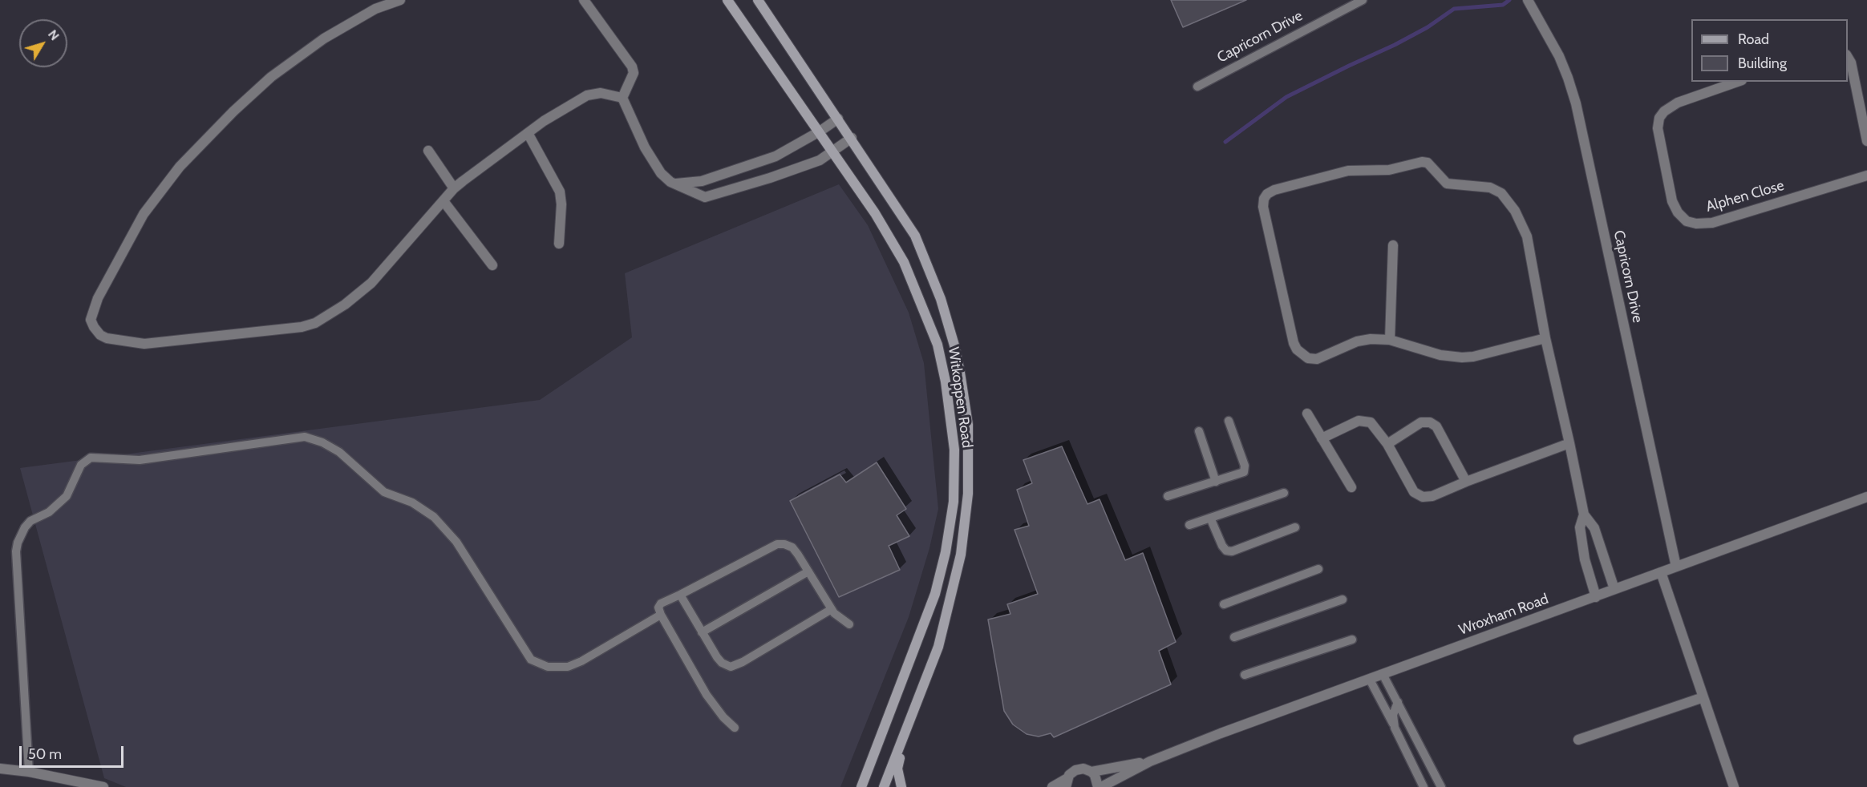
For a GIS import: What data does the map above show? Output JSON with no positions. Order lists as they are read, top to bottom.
{
  "streets": {
    "main road": ["Witkoppen Road"],
    "street": ["Capricorn Drive", "Alphen Close", "Wroxham Road"]
  },
  "crossings": [
    ["Capricorn Drive", "Wroxham Road"]
  ],
  "legend": ["Road", "Building"],
  "scale_bar": "50 m",
  "north": "top right"
}
